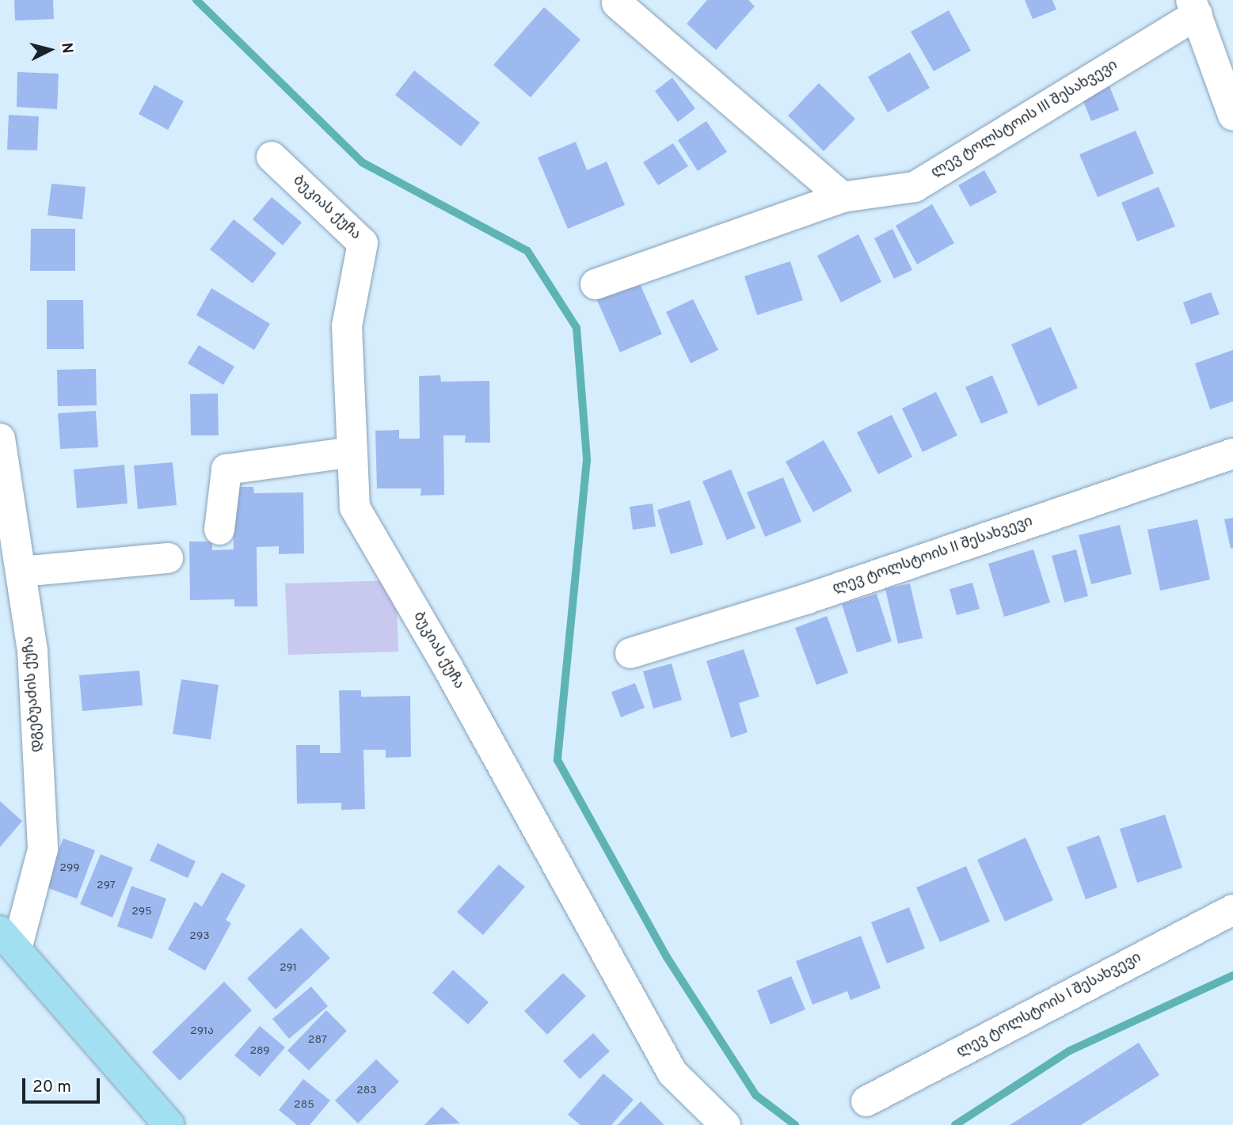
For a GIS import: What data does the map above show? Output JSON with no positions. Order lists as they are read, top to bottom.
{
  "streets": {
    "street": [
      "ლევ ტოლსტოის III შესახვევი",
      "ბუკიას ქუჩა",
      "ლევ ტოლსტოის II შესახვევი",
      "დგებუაძის ქუჩა",
      "ლევ ტოლსტოის I შესახვევი"
    ]
  },
  "house_numbers": [
    "299",
    "297",
    "295",
    "293",
    "291",
    "291ა",
    "287",
    "289",
    "283",
    "285"
  ],
  "scale_bar": "20 m",
  "north": "right"
}
